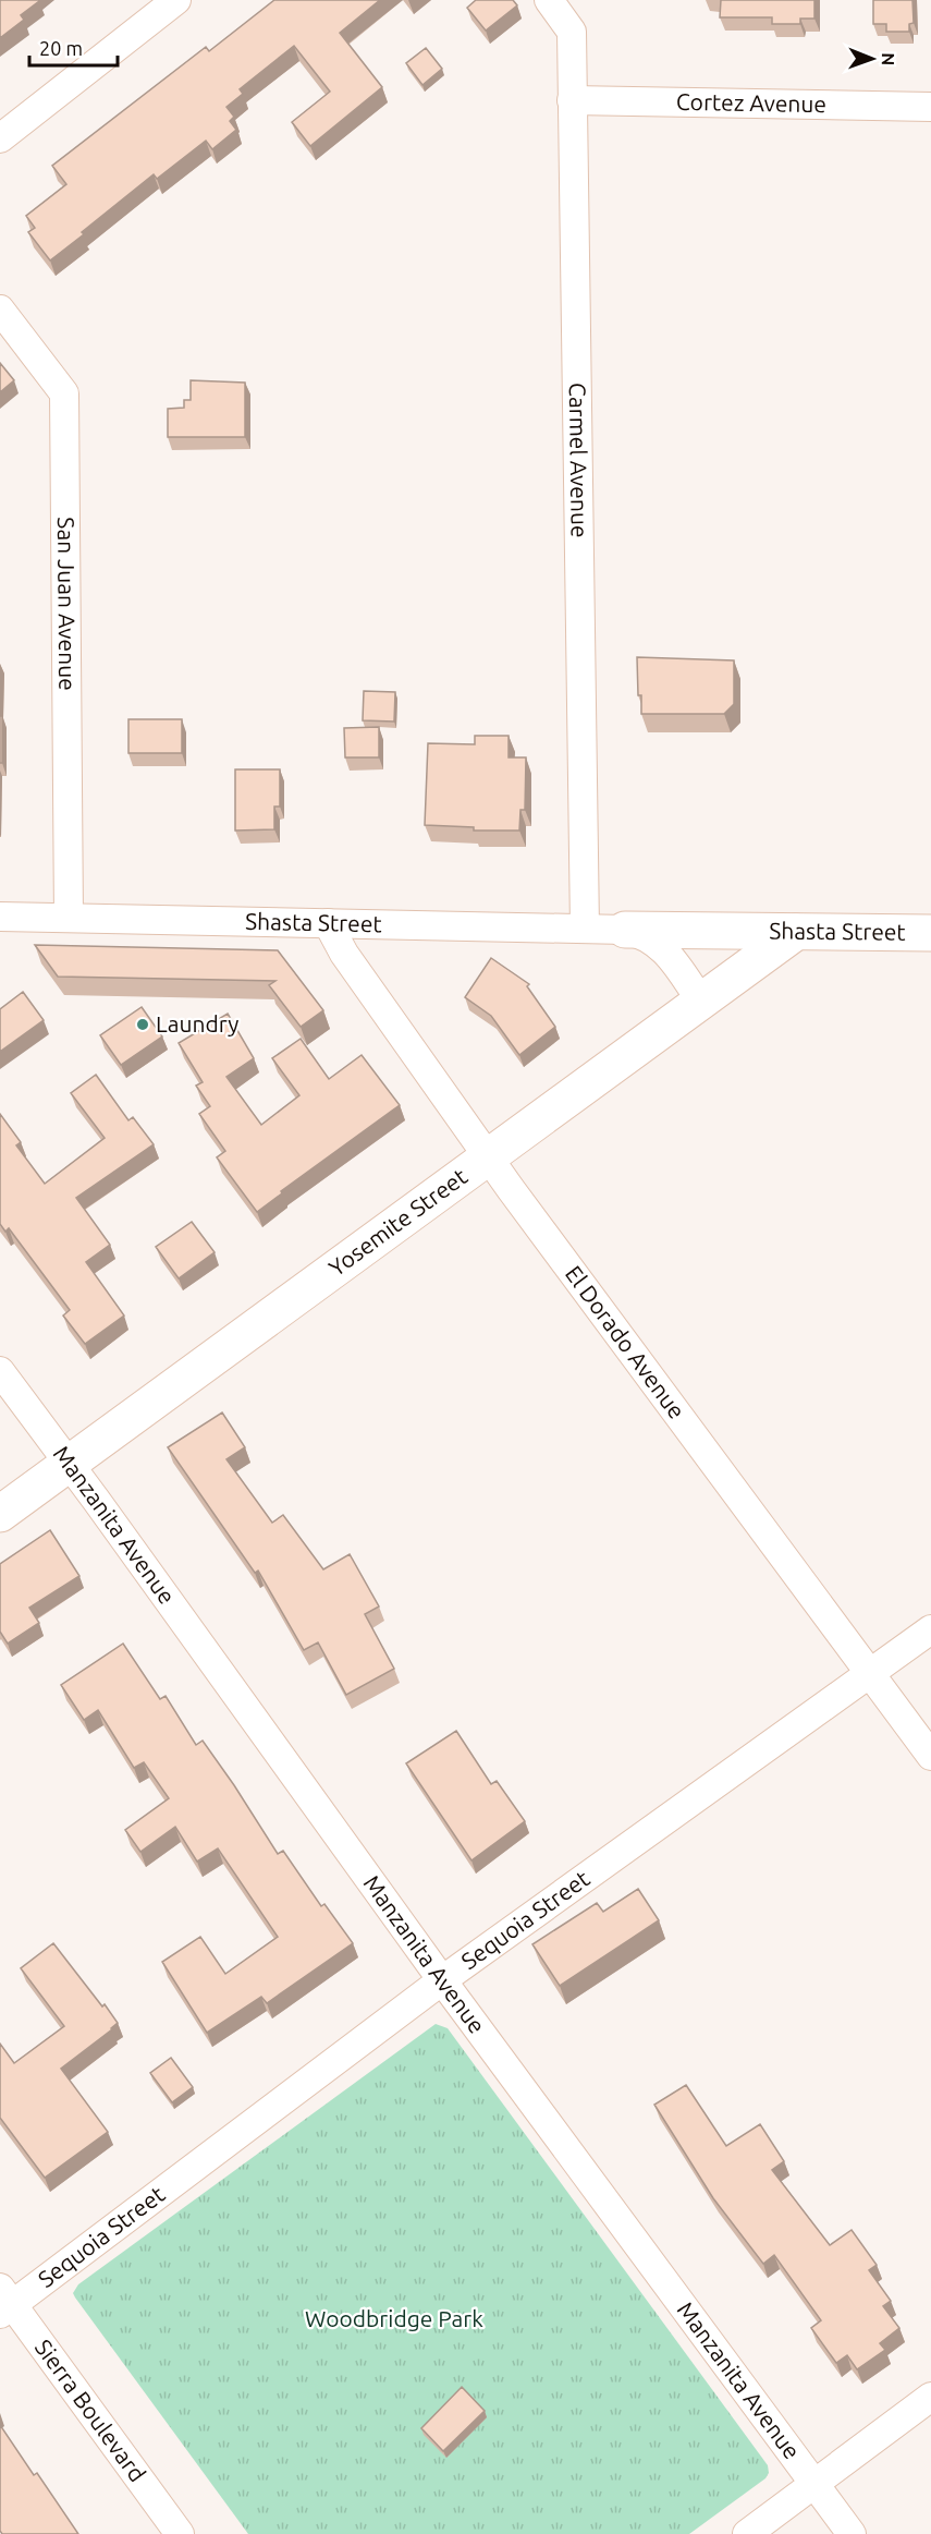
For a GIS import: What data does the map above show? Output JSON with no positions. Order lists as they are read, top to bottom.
{
  "streets": {
    "street": [
      "Cortez Avenue",
      "Carmel Avenue",
      "San Juan Avenue",
      "Shasta Street",
      "Yosemite Street",
      "El Dorado Avenue",
      "Manzanita Avenue",
      "Sequoia Street",
      "Sierra Boulevard"
    ]
  },
  "crossings": [
    ["Cortez Avenue", "Carmel Avenue"],
    ["Carmel Avenue", "Shasta Street"],
    ["San Juan Avenue", "Shasta Street"],
    ["Shasta Street", "Yosemite Street"],
    ["Shasta Street", "El Dorado Avenue"],
    ["Yosemite Street", "El Dorado Avenue"],
    ["Yosemite Street", "Manzanita Avenue"],
    ["El Dorado Avenue", "Sequoia Street"],
    ["Manzanita Avenue", "Sequoia Street"],
    ["Sequoia Street", "Sierra Boulevard"]
  ],
  "parks": ["Woodbridge Park"],
  "places": ["Laundry"],
  "scale_bar": "20 m",
  "north": "right"
}
